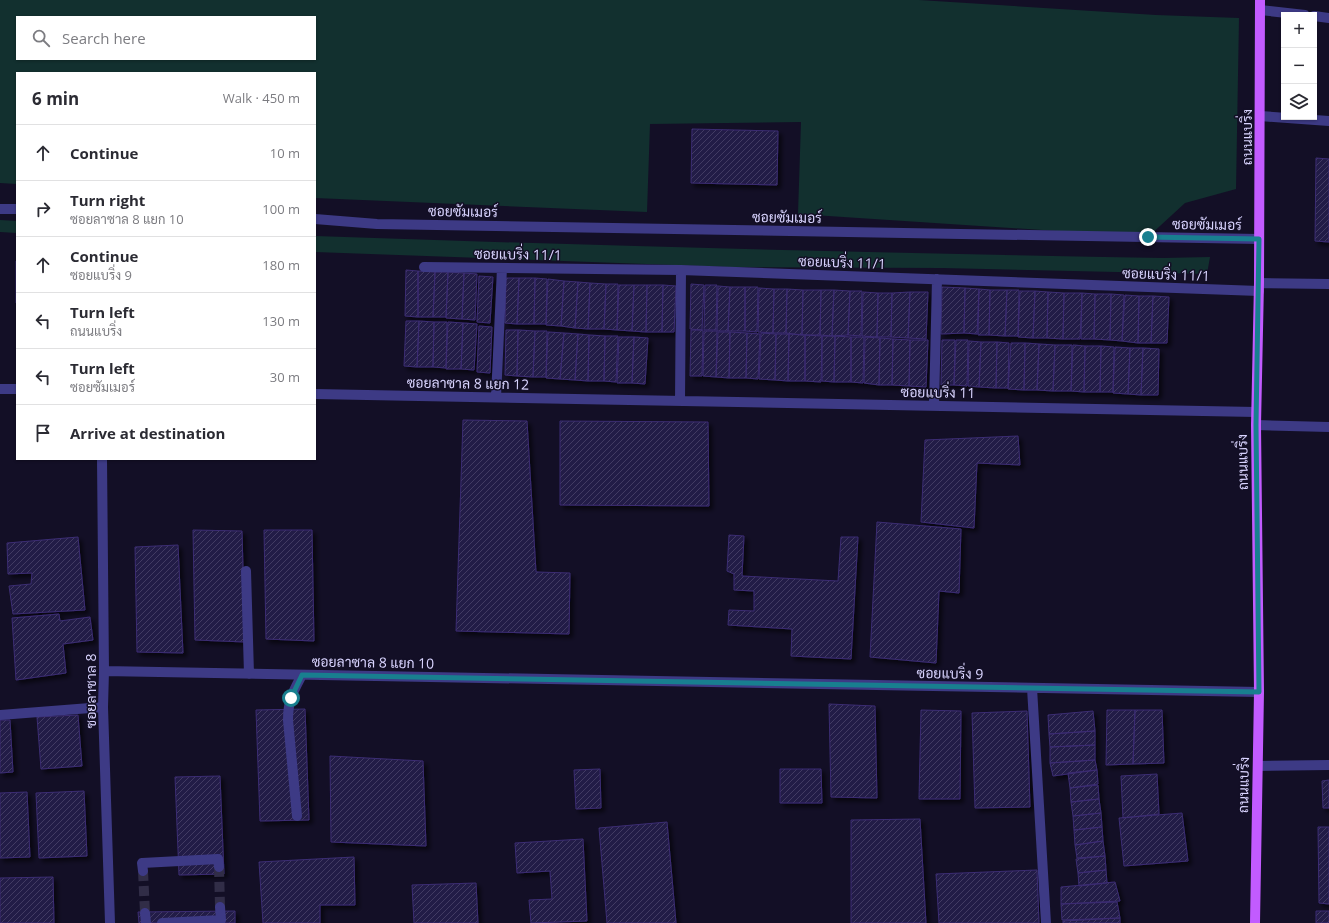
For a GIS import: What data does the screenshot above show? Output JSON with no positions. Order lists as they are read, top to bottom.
{
  "streets": {
    "main road": ["ถนนแบริ่ง"],
    "street": [
      "ซอยซัมเมอร์",
      "ซอยแบริ่ง 11/1",
      "ซอยลาซาล 8 แยก 12",
      "ซอยแบริ่ง 11",
      "ซอยลาซาล 8 แยก 10",
      "ซอยแบริ่ง 9",
      "ซอยลาซาล 8"
    ]
  },
  "crossings": [
    ["ถนนแบริ่ง", "ซอยซัมเมอร์"],
    ["ถนนแบริ่ง", "ซอยแบริ่ง 11/1"],
    ["ถนนแบริ่ง", "ซอยแบริ่ง 11"],
    ["ถนนแบริ่ง", "ซอยแบริ่ง 9"],
    ["ซอยลาซาล 8 แยก 12", "ซอยแบริ่ง 11"],
    ["ซอยลาซาล 8 แยก 10", "ซอยแบริ่ง 9"],
    ["ซอยลาซาล 8 แยก 10", "ซอยลาซาล 8"]
  ],
  "page": {
    "map_buttons": ["+", "−"],
    "search": "Search here",
    "heading": ["6 min", "Walk · 450 m"],
    "list": [
      ["Continue", "10 m"],
      ["Turn right", "ซอยลาซาล 8 แยก 10", "100 m"],
      ["Continue", "ซอยแบริ่ง 9", "180 m"],
      ["Turn left", "ถนนแบริ่ง", "130 m"],
      ["Turn left", "ซอยซัมเมอร์", "30 m"],
      "Arrive at destination"
    ]
  }
}
